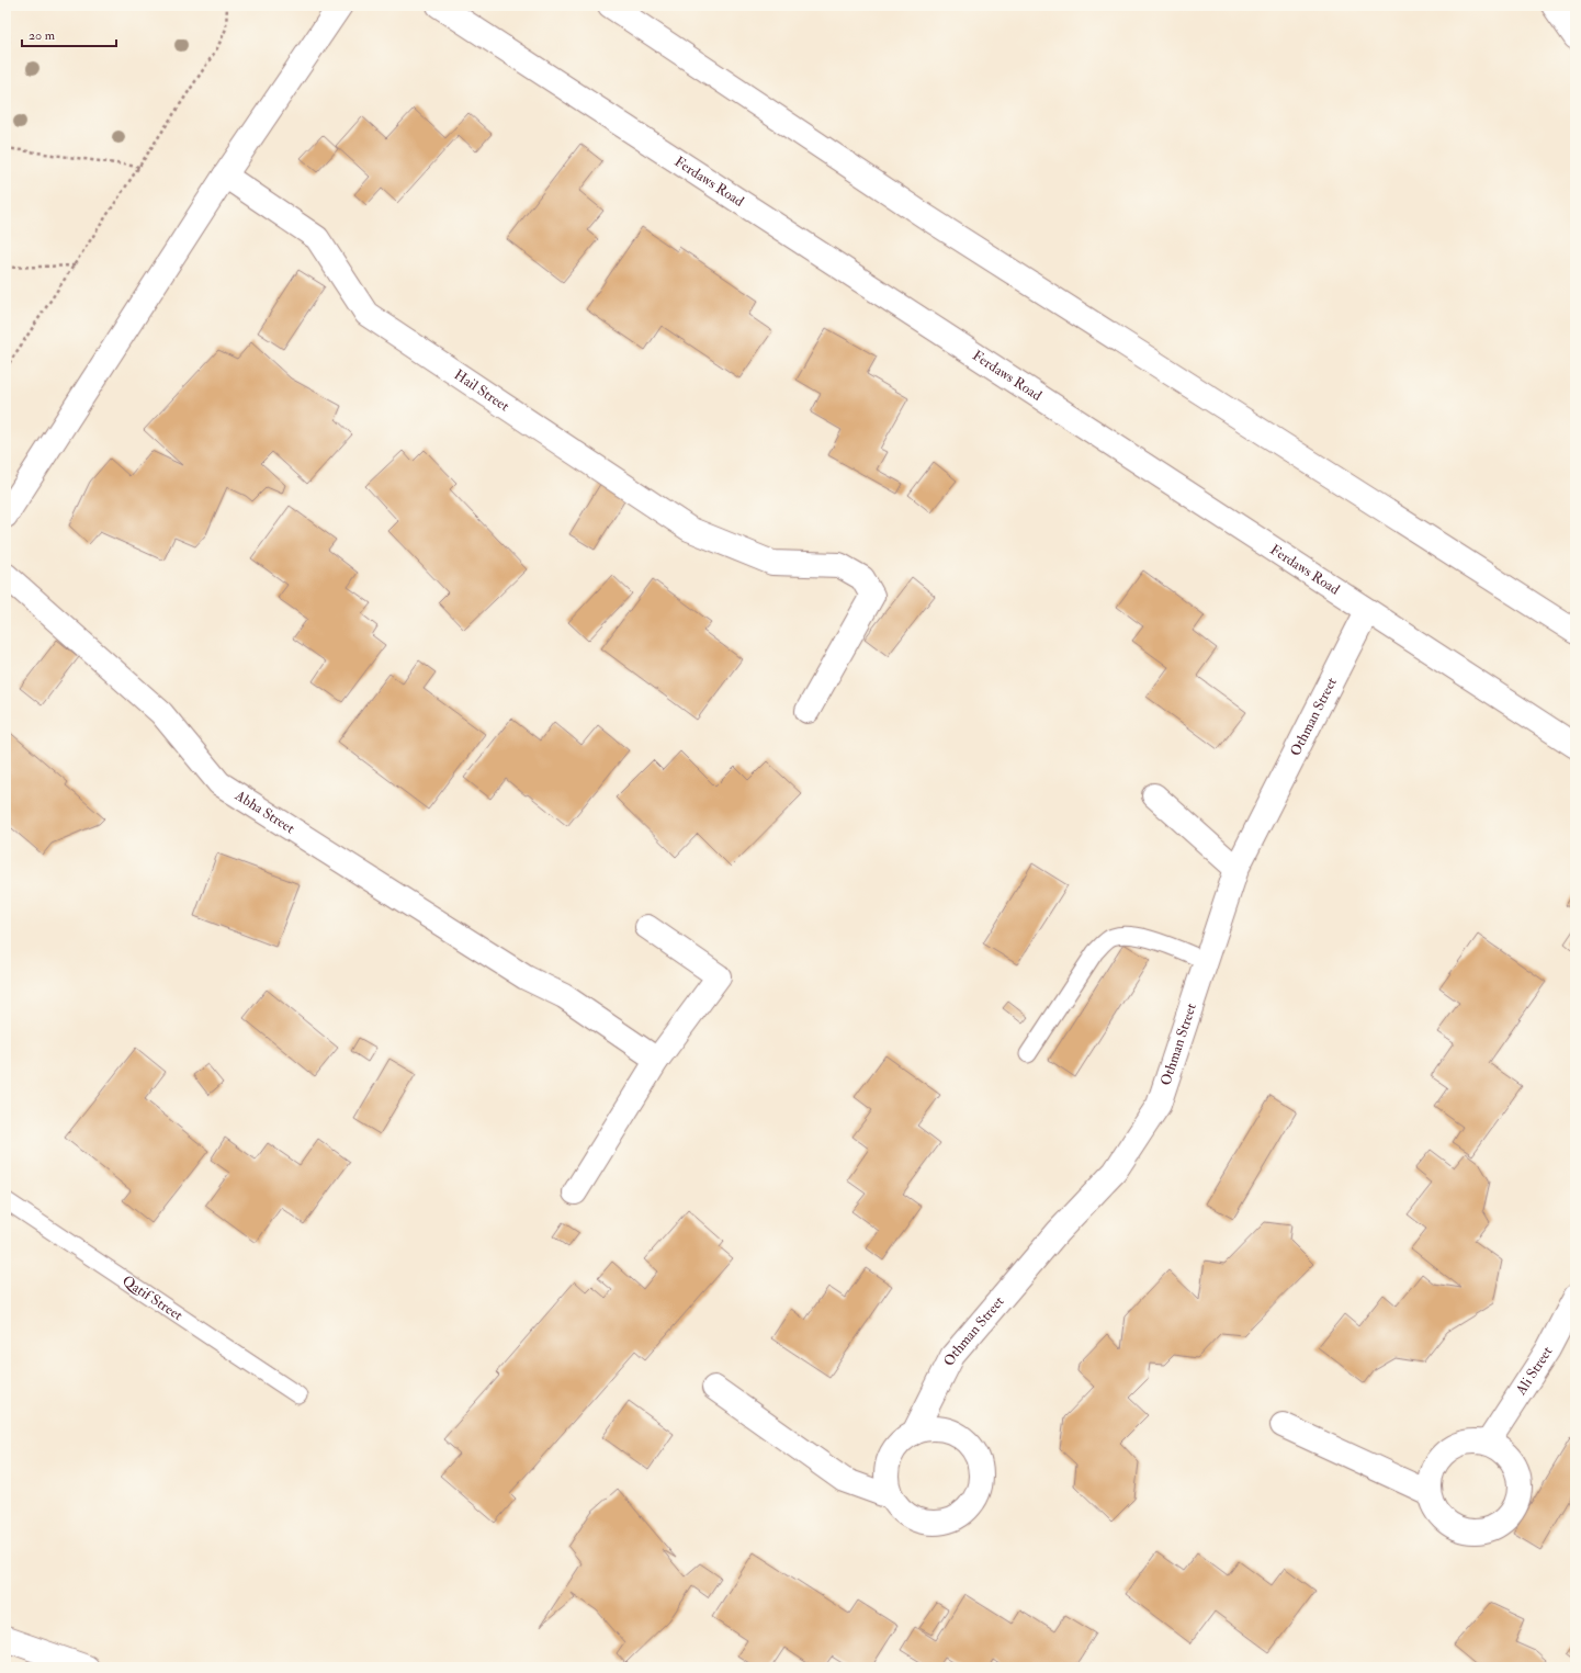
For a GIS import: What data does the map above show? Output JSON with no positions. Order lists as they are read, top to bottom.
{
  "streets": {
    "street": [
      "Ferdaws Road",
      "Hail Street",
      "Othman Street",
      "Abha Street",
      "Ali Street"
    ],
    "lane": ["Qatif Street"]
  },
  "crossings": [
    ["Ferdaws Road", "Othman Street"]
  ],
  "scale_bar": "20 m"
}
